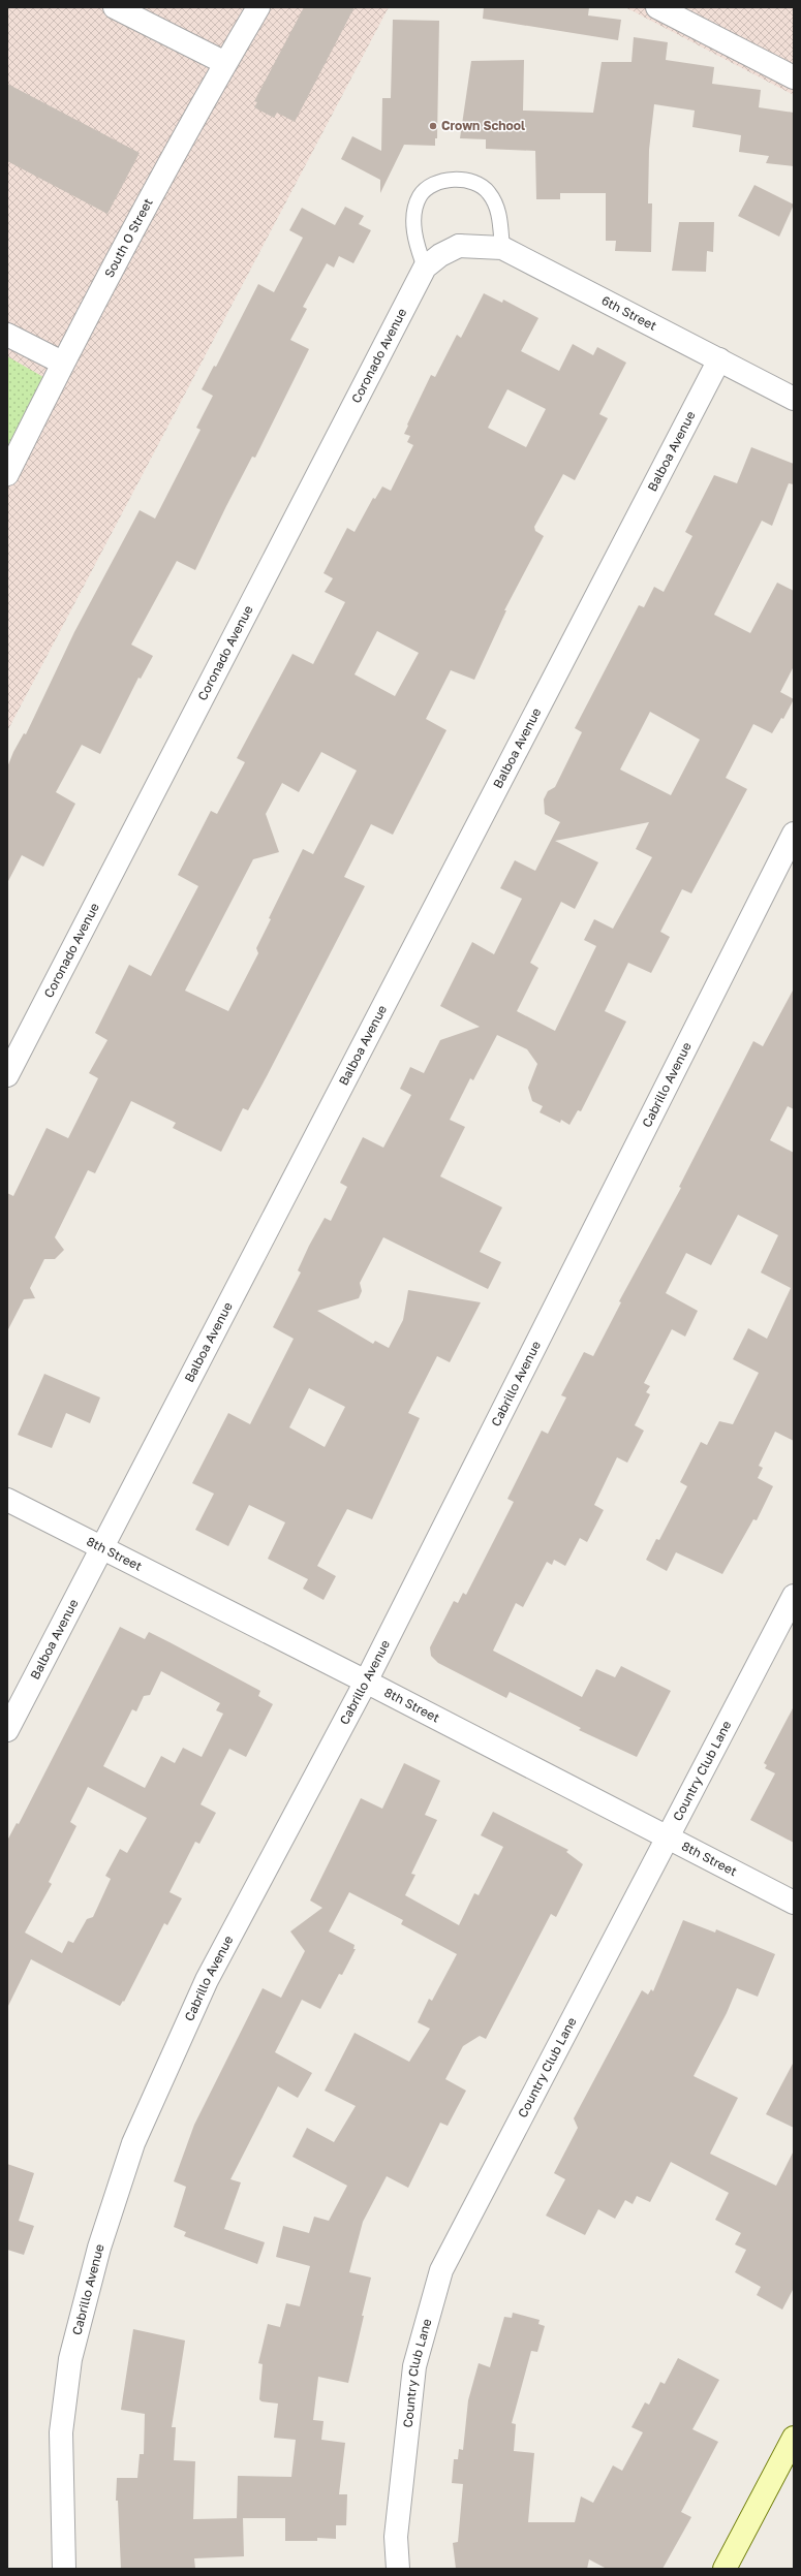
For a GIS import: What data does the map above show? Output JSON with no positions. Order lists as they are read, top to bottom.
{
  "streets": {
    "street": [
      "South O Street",
      "6th Street",
      "Coronado Avenue",
      "Balboa Avenue",
      "Cabrillo Avenue",
      "8th Street",
      "Country Club Lane"
    ]
  },
  "crossings": [
    ["6th Street", "Coronado Avenue"],
    ["6th Street", "Balboa Avenue"],
    ["Balboa Avenue", "8th Street"],
    ["Cabrillo Avenue", "8th Street"],
    ["8th Street", "Country Club Lane"]
  ],
  "places": ["Crown School"]
}
